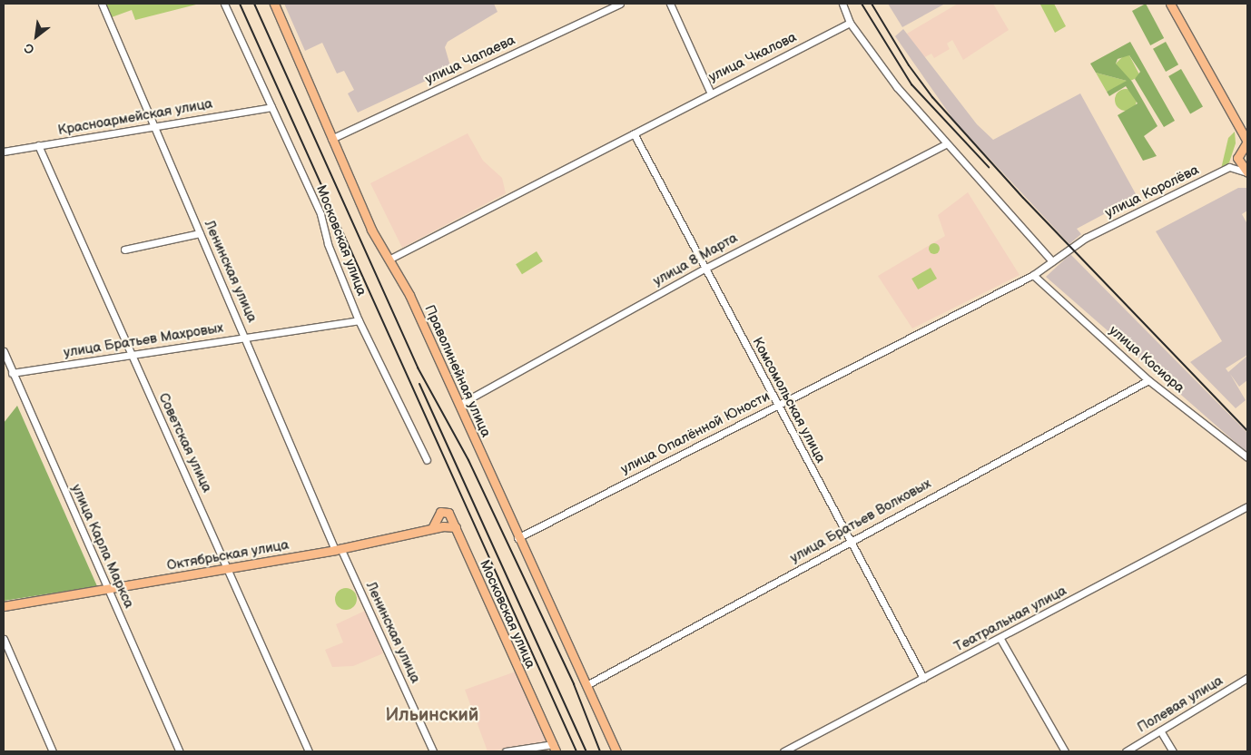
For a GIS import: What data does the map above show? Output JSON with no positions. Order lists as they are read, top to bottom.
{
  "streets": {
    "main road": ["Московская улица", "Праволинейная улица", "Октябрьская улица"],
    "street": [
      "улица Чкалова",
      "улица Чапаева",
      "Красноармейская улица",
      "улица Королёва",
      "улица 8 Марта",
      "Ленинская улица",
      "улица Братьев Махровых",
      "улица Косиора",
      "Комсомольская улица",
      "улица Опалённой Юности",
      "Советская улица",
      "улица Братьев Волковых",
      "улица Карла Маркса",
      "Театральная улица",
      "Полевая улица"
    ]
  },
  "crossings": [
    ["улица Чкалова", "Праволинейная улица"],
    ["улица Чкалова", "Комсомольская улица"],
    ["улица Чапаева", "Праволинейная улица"],
    ["Красноармейская улица", "Московская улица"],
    ["Красноармейская улица", "Ленинская улица"],
    ["Красноармейская улица", "Советская улица"],
    ["улица Королёва", "улица Опалённой Юности"],
    ["Московская улица", "улица Братьев Махровых"],
    ["Московская улица", "Октябрьская улица"],
    ["улица 8 Марта", "Праволинейная улица"],
    ["улица 8 Марта", "Комсомольская улица"],
    ["Ленинская улица", "улица Братьев Махровых"],
    ["Ленинская улица", "Октябрьская улица"],
    ["улица Братьев Махровых", "Советская улица"],
    ["улица Братьев Махровых", "улица Карла Маркса"],
    ["улица Косиора", "улица Опалённой Юности"],
    ["улица Косиора", "улица Братьев Волковых"],
    ["Праволинейная улица", "улица Опалённой Юности"],
    ["Праволинейная улица", "улица Братьев Волковых"],
    ["Комсомольская улица", "улица Опалённой Юности"],
    ["Комсомольская улица", "улица Братьев Волковых"],
    ["Комсомольская улица", "Театральная улица"],
    ["Советская улица", "Октябрьская улица"],
    ["улица Карла Маркса", "Октябрьская улица"]
  ],
  "districts": ["Ильинский"],
  "north": "bottom left"
}
